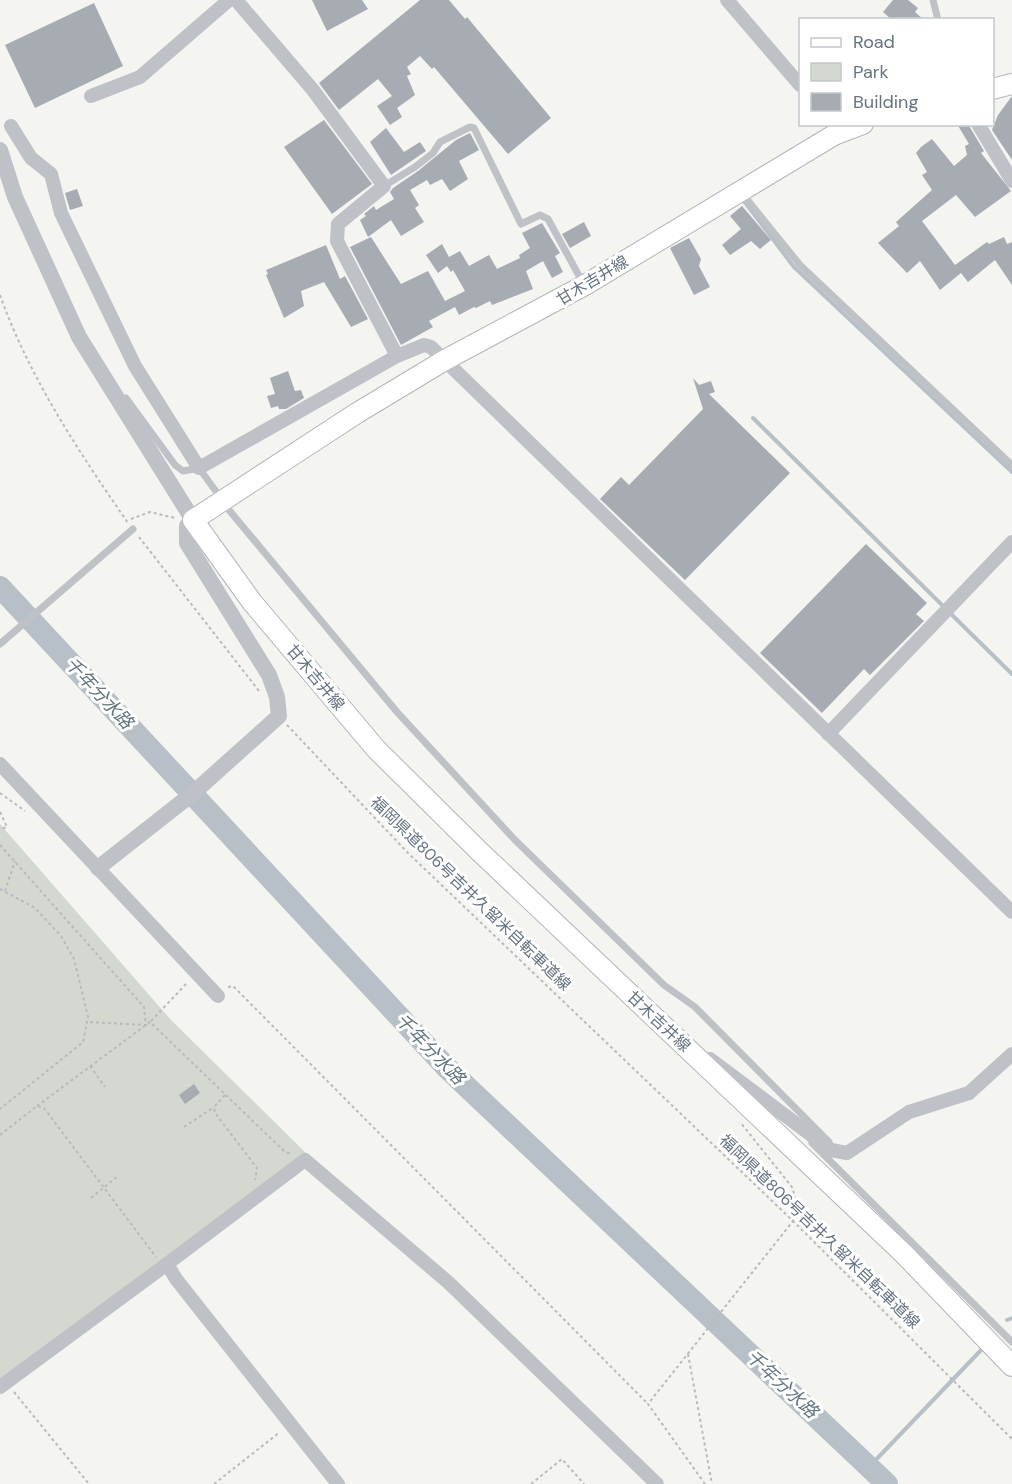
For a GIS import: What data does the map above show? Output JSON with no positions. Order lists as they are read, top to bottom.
{
  "streets": {
    "main road": ["甘木吉井線"],
    "path": ["福岡県道806号吉井久留米自転車道線"]
  },
  "water": ["千年分水路"],
  "legend": ["Road", "Park", "Building"]
}
